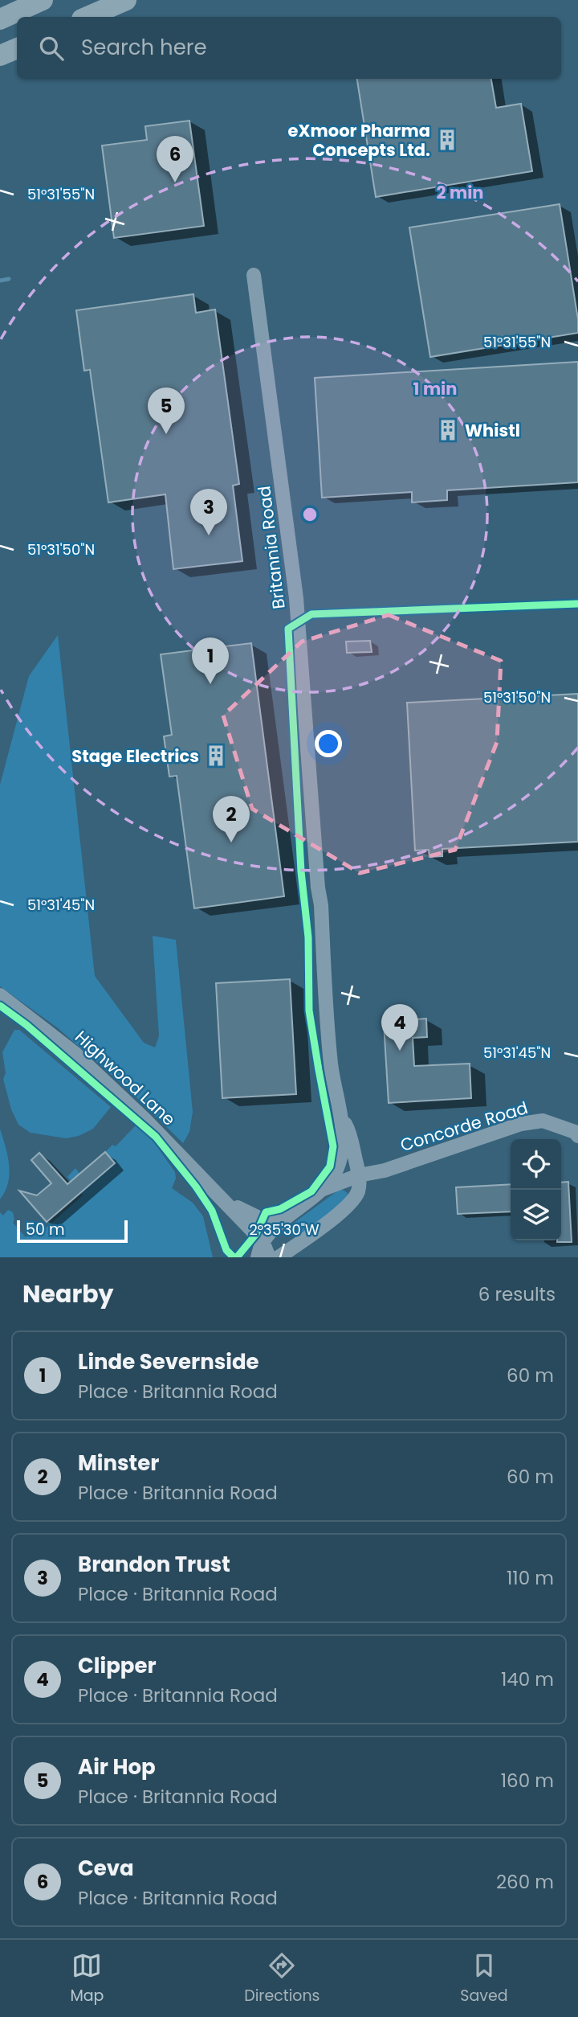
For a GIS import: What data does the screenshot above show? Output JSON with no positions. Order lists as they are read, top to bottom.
{
  "streets": {
    "street": ["Britannia Road", "Highwood Lane", "Concorde Road"]
  },
  "crossings": [
    ["Britannia Road", "Highwood Lane"],
    ["Britannia Road", "Concorde Road"]
  ],
  "places": {
    "building": ["eXmoor Pharma Concepts Ltd.", "Whistl", "Stage Electrics"]
  },
  "scale_bar": "50 m",
  "page": {
    "search": "Search here",
    "pins": [
      "6",
      "5",
      "3",
      "1",
      "2",
      "4"
    ],
    "scale": "50 m",
    "heading": ["Nearby", "6 results"],
    "list": [
      {
        "mark": "1",
        "name": "Linde Severnside",
        "note": "Place · Britannia Road",
        "value": "60 m"
      },
      {
        "mark": "2",
        "name": "Minster",
        "note": "Place · Britannia Road",
        "value": "60 m"
      },
      {
        "mark": "3",
        "name": "Brandon Trust",
        "note": "Place · Britannia Road",
        "value": "110 m"
      },
      {
        "mark": "4",
        "name": "Clipper",
        "note": "Place · Britannia Road",
        "value": "140 m"
      },
      {
        "mark": "5",
        "name": "Air Hop",
        "note": "Place · Britannia Road",
        "value": "160 m"
      },
      {
        "mark": "6",
        "name": "Ceva",
        "note": "Place · Britannia Road",
        "value": "260 m"
      }
    ],
    "nav": ["Map", "Directions", "Saved"]
  },
  "coordinates": [
    "51°31'55\"N",
    "51°31'50\"N",
    "51°31'45\"N",
    "2°35'30\"W"
  ],
  "rings": ["2 min", "1 min"]
}
